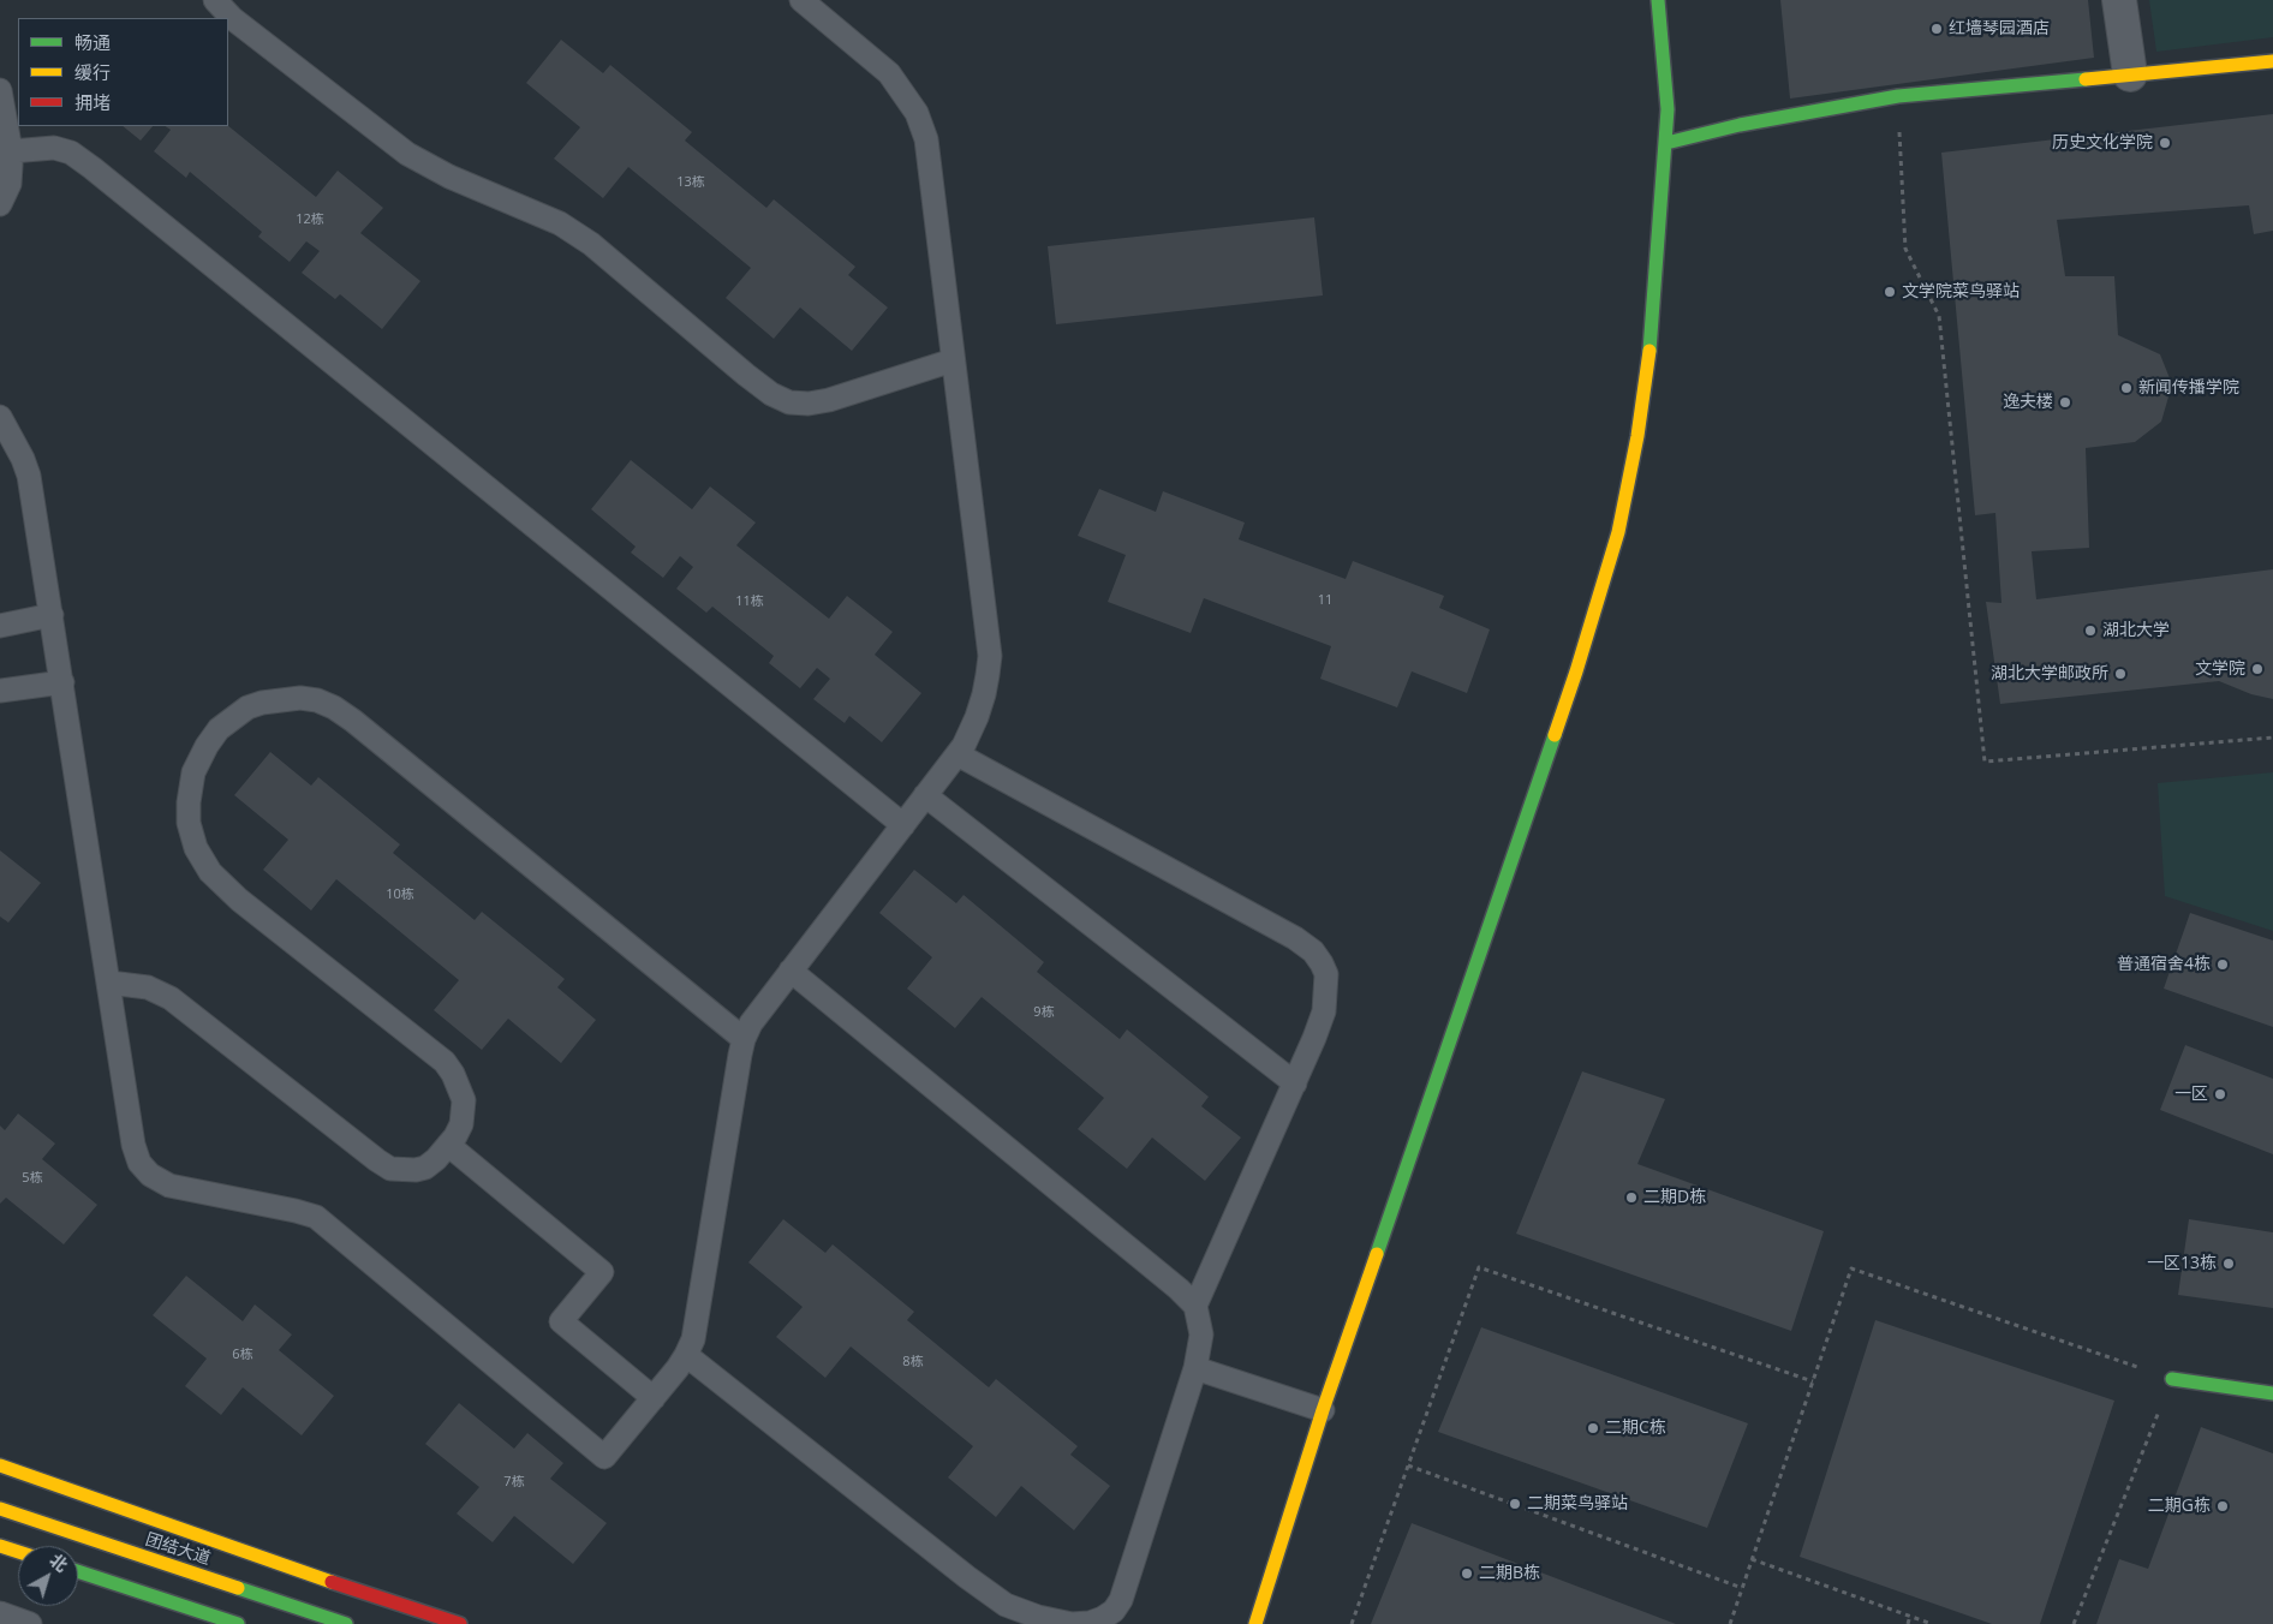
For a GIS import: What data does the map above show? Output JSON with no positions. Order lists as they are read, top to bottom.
{
  "streets": {
    "street": ["团结大道"]
  },
  "places": [
    "红墙琴园酒店",
    "历史文化学院",
    "文学院菜鸟驿站",
    "新闻传播学院",
    "逸夫楼",
    "湖北大学",
    "文学院",
    "湖北大学邮政所",
    "普通宿舍4栋",
    "一区",
    "二期D栋",
    "一区13栋",
    "二期C栋",
    "二期菜鸟驿站",
    "二期G栋",
    "二期B栋"
  ],
  "house_numbers": [
    "13栋",
    "12栋",
    "11",
    "11栋",
    "10栋",
    "9栋",
    "5栋",
    "6栋",
    "8栋",
    "7栋"
  ],
  "legend": ["畅通", "缓行", "拥堵"],
  "north": "top right"
}
